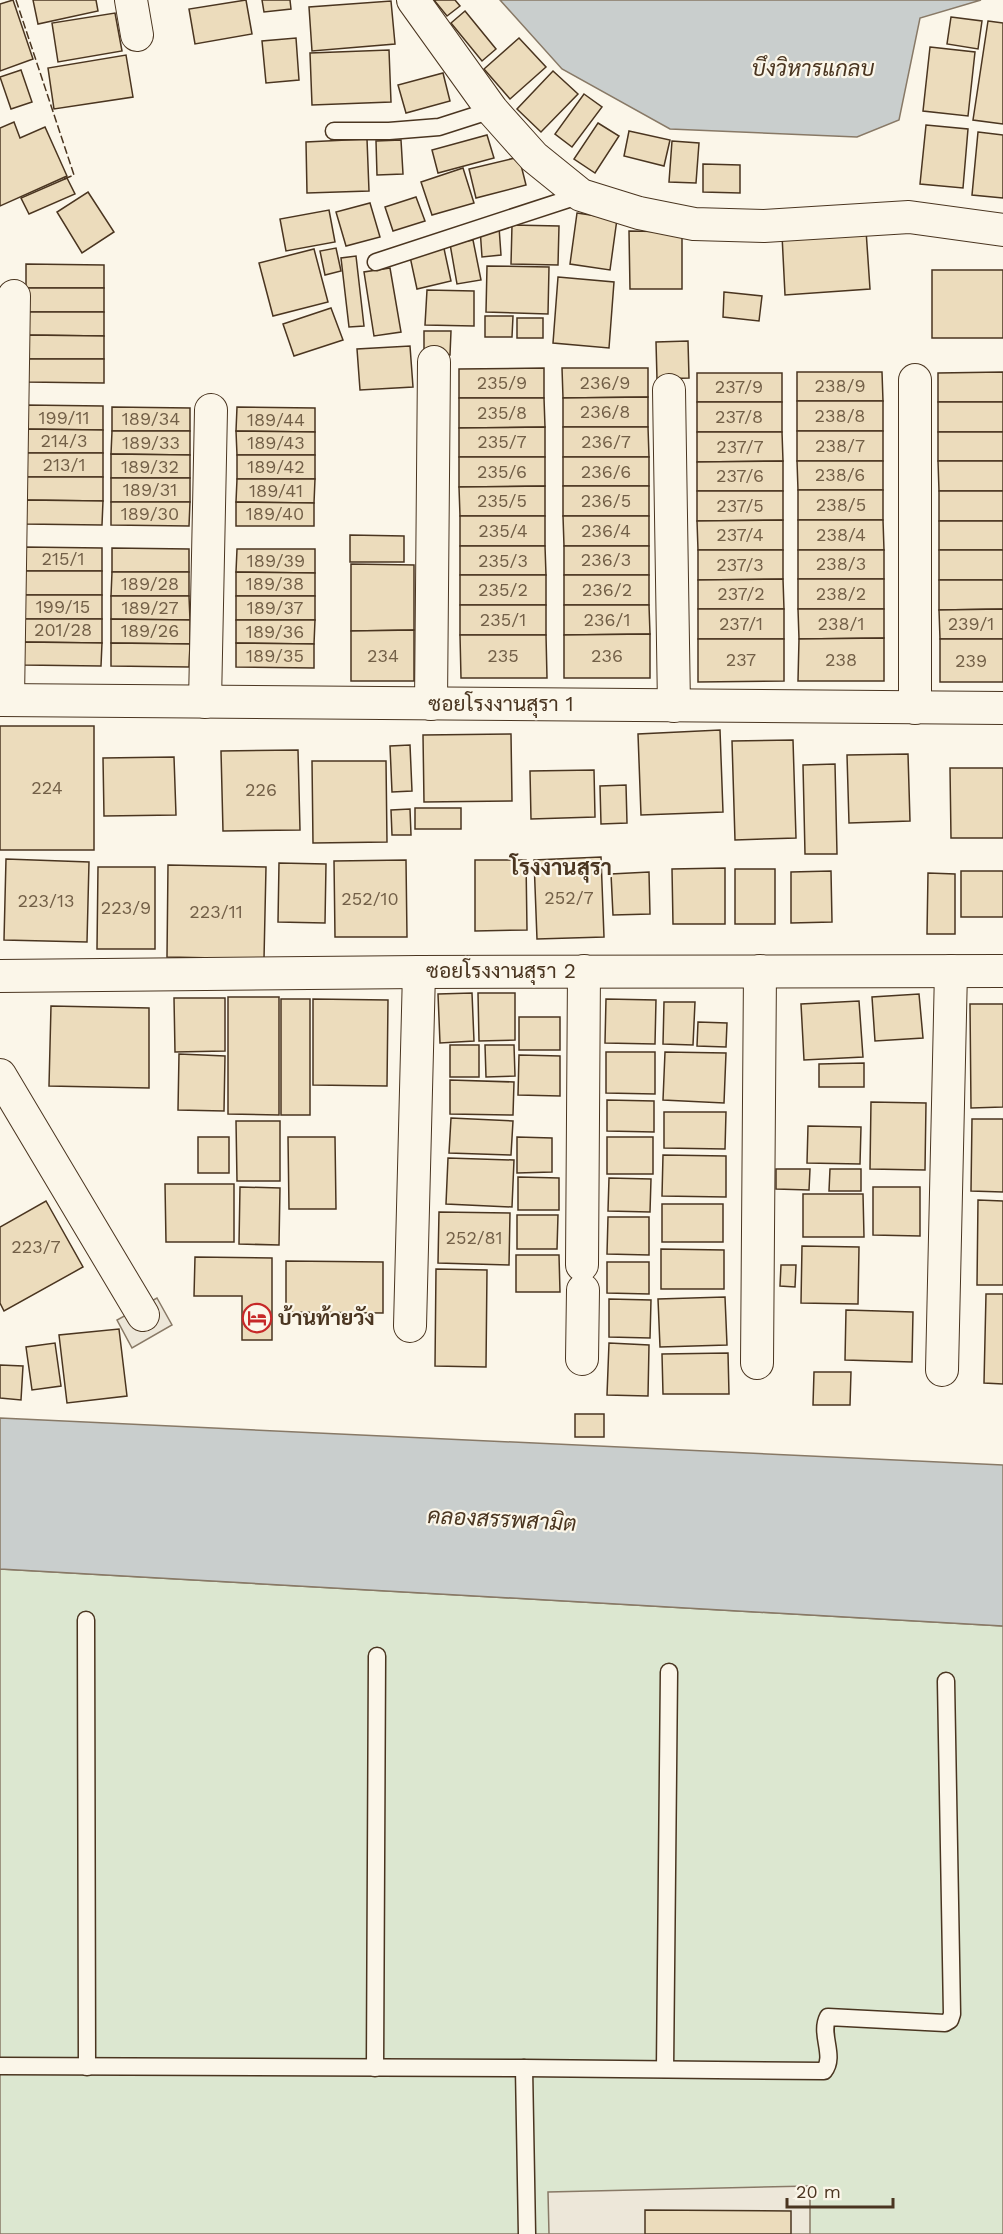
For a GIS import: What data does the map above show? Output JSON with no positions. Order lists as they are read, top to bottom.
{
  "streets": {
    "street": ["ซอยโรงงานสุรา 1", "ซอยโรงงานสุรา 2"]
  },
  "districts": ["โรงงานสุรา"],
  "water": ["บึงวิหารแกลบ", "คลองสรรพสามิต"],
  "places": {
    "hotel": ["บ้านท้ายวัง"]
  },
  "house_numbers": [
    "235/9",
    "236/9",
    "238/9",
    "237/9",
    "236/8",
    "235/8",
    "238/8",
    "237/8",
    "199/11",
    "189/34",
    "189/44",
    "214/3",
    "235/7",
    "236/7",
    "189/33",
    "189/43",
    "238/7",
    "237/7",
    "213/1",
    "189/32",
    "189/42",
    "235/6",
    "236/6",
    "238/6",
    "237/6",
    "189/31",
    "189/41",
    "235/5",
    "236/5",
    "238/5",
    "237/5",
    "189/30",
    "189/40",
    "235/4",
    "236/4",
    "237/4",
    "238/4",
    "215/1",
    "236/3",
    "189/39",
    "235/3",
    "238/3",
    "237/3",
    "189/28",
    "189/38",
    "235/2",
    "236/2",
    "237/2",
    "238/2",
    "199/15",
    "189/27",
    "189/37",
    "235/1",
    "236/1",
    "237/1",
    "238/1",
    "239/1",
    "201/28",
    "189/26",
    "189/36",
    "189/35",
    "234",
    "235",
    "236",
    "237",
    "238",
    "239",
    "224",
    "226",
    "252/7",
    "252/10",
    "223/13",
    "223/9",
    "223/11",
    "252/81",
    "223/7"
  ],
  "scale_bar": "20 m"
}
